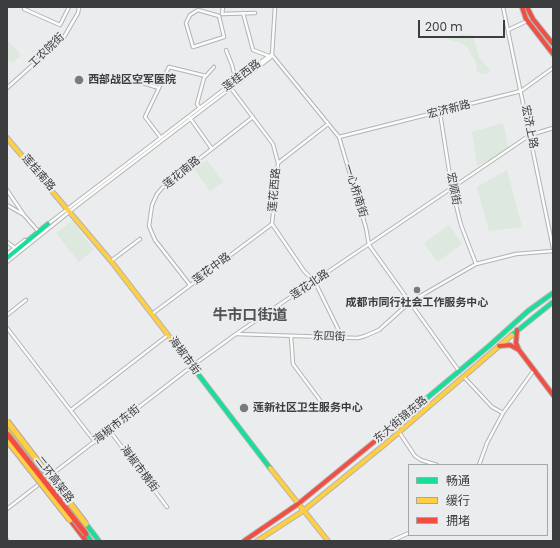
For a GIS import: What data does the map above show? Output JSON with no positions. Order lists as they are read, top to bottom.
{
  "streets": {
    "main road": [
      "莲桂南路",
      "海椒市街",
      "东大街锦东路",
      "二环高架路"
    ],
    "street": [
      "工农院街",
      "莲桂西路",
      "宏济新路",
      "宏济上路",
      "莲花南路",
      "宏顺街",
      "莲花西路",
      "一心桥南街",
      "莲花中路",
      "莲花北路",
      "东四街",
      "海椒市东街",
      "海椒市横街"
    ]
  },
  "crossings": [
    ["莲桂西路", "莲桂南路"],
    ["莲桂西路", "莲花西路"],
    ["莲桂西路", "一心桥南街"],
    ["莲桂西路", "海椒市街"],
    ["宏济新路", "宏济上路"],
    ["宏济新路", "宏顺街"],
    ["宏济新路", "一心桥南街"],
    ["莲桂南路", "海椒市街"],
    ["莲花南路", "莲花西路"],
    ["莲花南路", "莲花中路"],
    ["宏顺街", "东四街"],
    ["莲花西路", "莲花中路"],
    ["莲花西路", "莲花北路"],
    ["莲花西路", "东四街"],
    ["一心桥南街", "莲花北路"],
    ["一心桥南街", "东四街"],
    ["一心桥南街", "东大街锦东路"],
    ["莲花中路", "海椒市街"],
    ["莲花北路", "东四街"],
    ["莲花北路", "海椒市街"],
    ["莲花北路", "海椒市东街"],
    ["海椒市街", "东大街锦东路"],
    ["海椒市街", "海椒市东街"],
    ["海椒市东街", "海椒市横街"]
  ],
  "districts": ["牛市口街道"],
  "places": ["西部战区空军医院", "成都市同行社会工作服务中心", "莲新社区卫生服务中心"],
  "legend": ["畅通", "缓行", "拥堵"],
  "scale_bar": "200 m"
}
